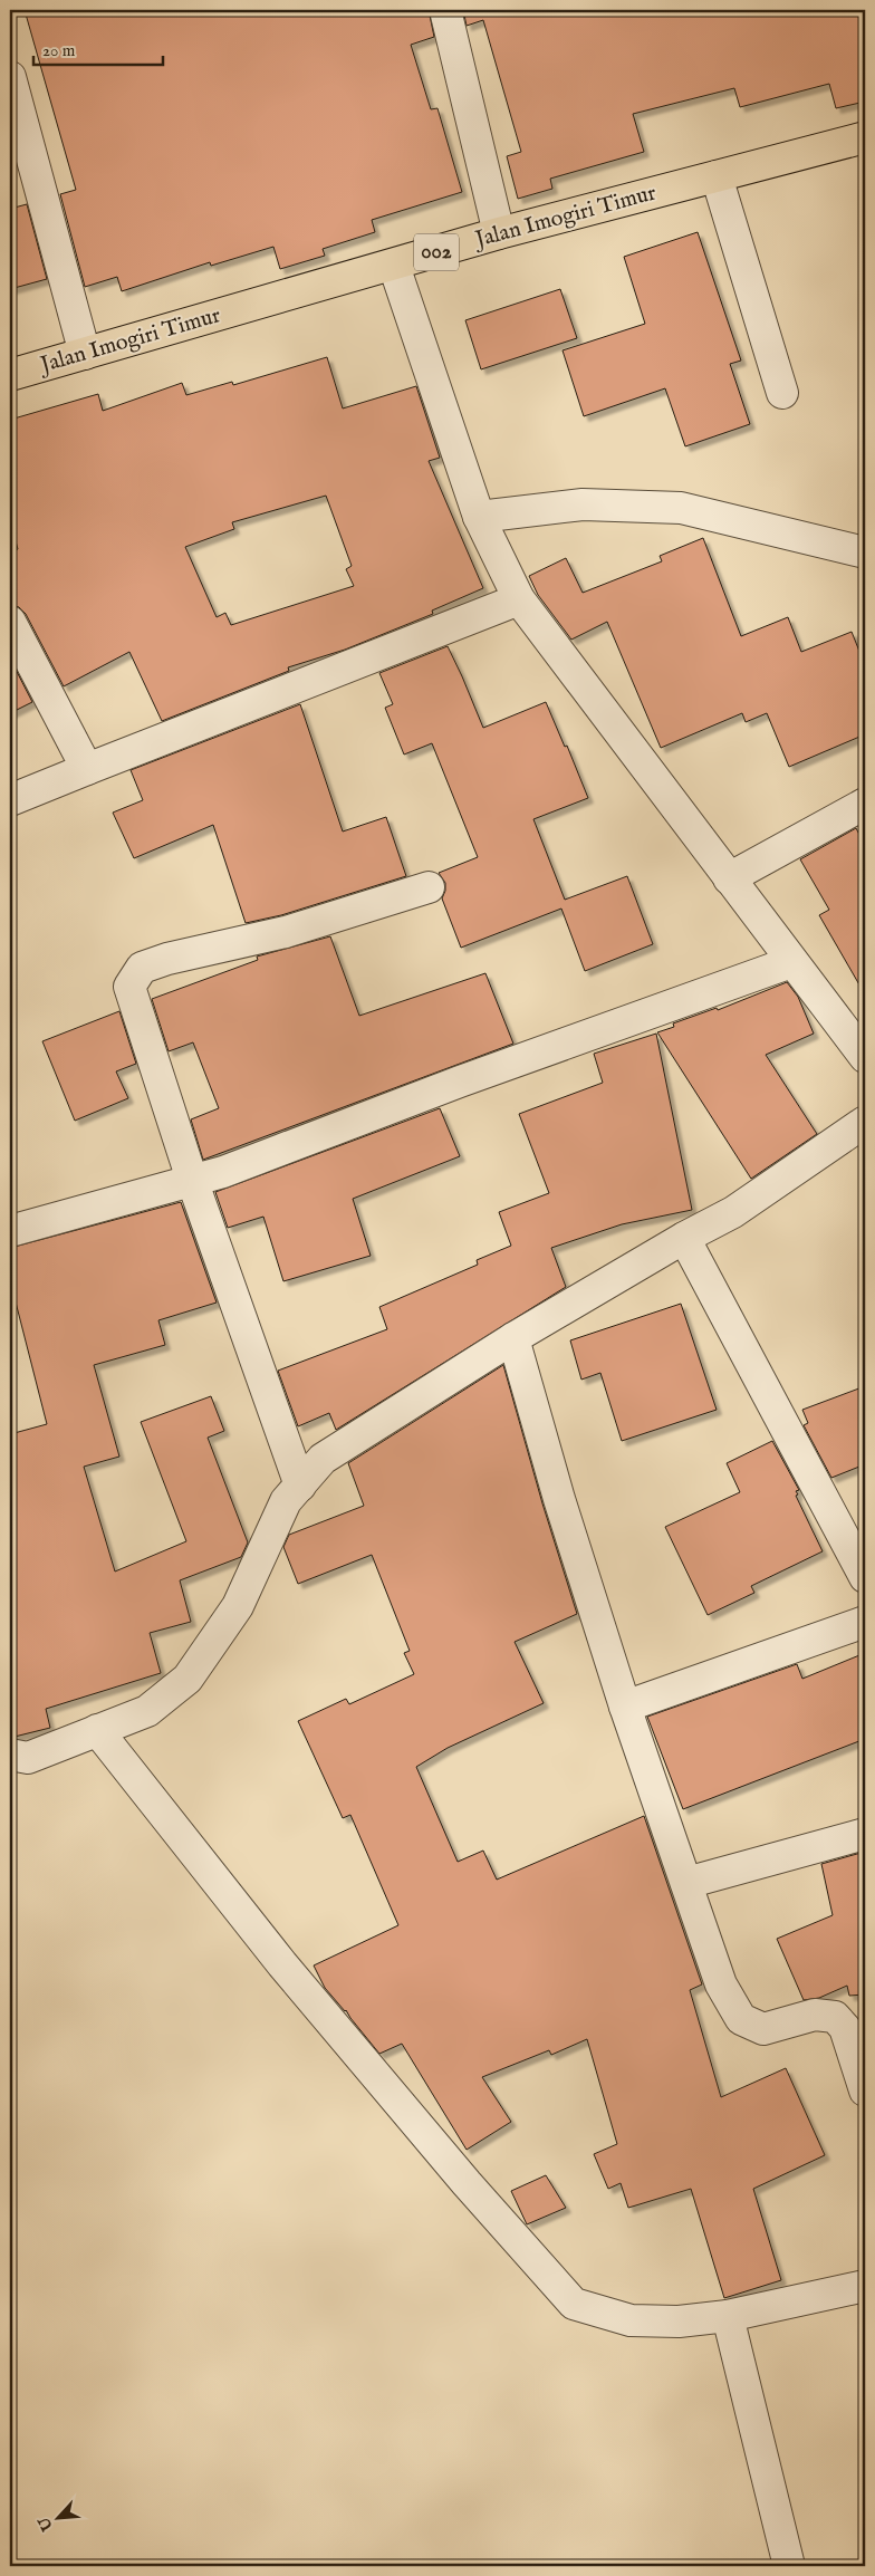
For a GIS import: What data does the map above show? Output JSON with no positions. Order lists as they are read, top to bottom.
{
  "streets": {
    "main road": ["Jalan Imogiri Timur", "002"]
  },
  "scale_bar": "20 m",
  "north": "bottom left"
}
